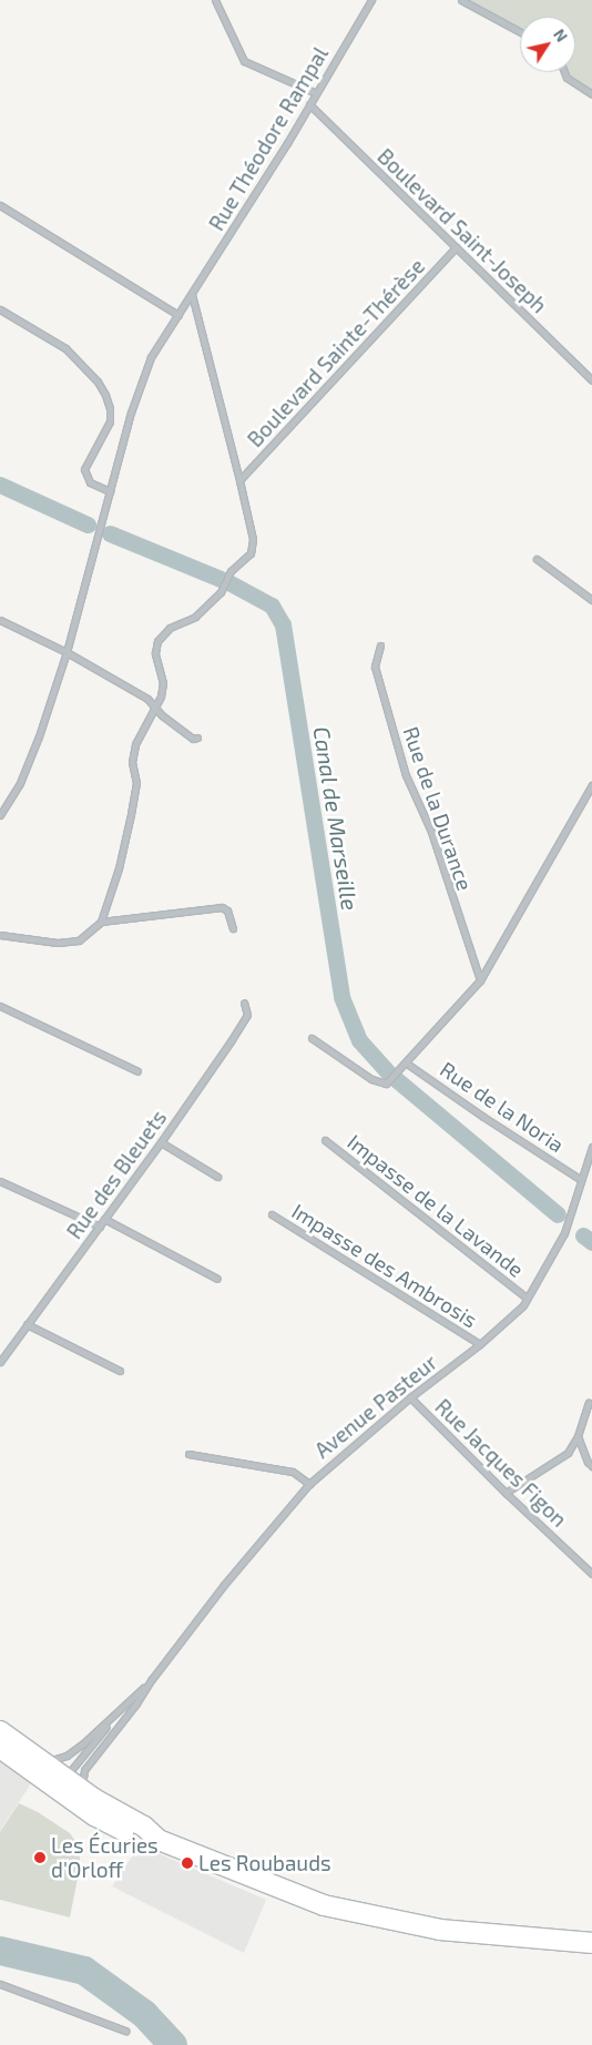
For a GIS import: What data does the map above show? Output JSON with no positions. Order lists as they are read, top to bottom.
{
  "streets": {
    "street": [
      "Rue Théodore Rampal",
      "Boulevard Saint-Joseph",
      "Boulevard Sainte-Thérèse",
      "Rue de la Durance",
      "Rue de la Noria",
      "Rue des Bleuets",
      "Impasse de la Lavande",
      "Impasse des Ambrosis",
      "Avenue Pasteur",
      "Rue Jacques Figon"
    ]
  },
  "crossings": [
    ["Rue Théodore Rampal", "Boulevard Saint-Joseph"],
    ["Boulevard Saint-Joseph", "Boulevard Sainte-Thérèse"],
    ["Rue de la Noria", "Avenue Pasteur"],
    ["Impasse de la Lavande", "Avenue Pasteur"],
    ["Impasse des Ambrosis", "Avenue Pasteur"],
    ["Avenue Pasteur", "Rue Jacques Figon"]
  ],
  "water": ["Canal de Marseille"],
  "places": ["Les Écuries d'Orloff", "Les Roubauds"],
  "north": "top right"
}
